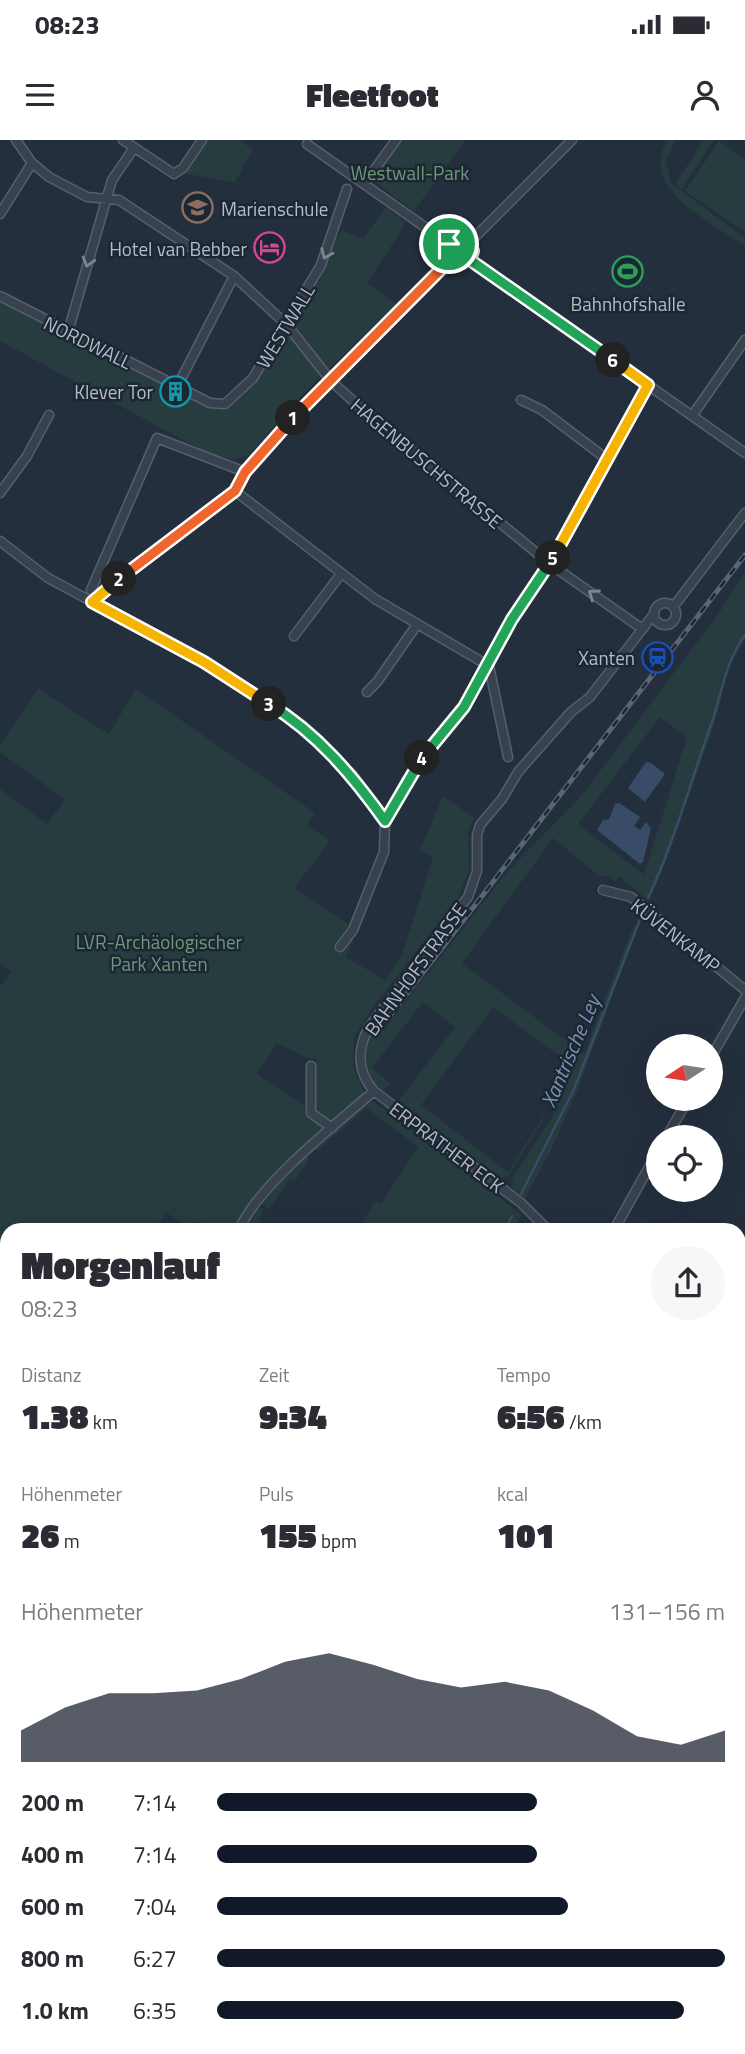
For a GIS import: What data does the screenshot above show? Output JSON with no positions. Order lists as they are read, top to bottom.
{
  "streets": {
    "street": [
      "WESTWALL",
      "NORDWALL",
      "HAGENBUSCHSTRASSE",
      "KÜVENKAMP",
      "BAHNHOFSTRASSE",
      "ERPRATHER ECK"
    ]
  },
  "crossings": [
    ["WESTWALL", "NORDWALL"],
    ["WESTWALL", "HAGENBUSCHSTRASSE"],
    ["HAGENBUSCHSTRASSE", "BAHNHOFSTRASSE"],
    ["BAHNHOFSTRASSE", "ERPRATHER ECK"]
  ],
  "one_way": ["WESTWALL"],
  "water": ["Xantrische Ley"],
  "parks": ["Westwall-Park", "LVR-Archäologischer Park Xanten"],
  "places": {
    "school or university": ["Marienschule"],
    "hotel": ["Hotel van Bebber"],
    "sports": ["Bahnhofshalle"],
    "building": ["Klever Tor"],
    "station": ["Xanten"]
  },
  "north": "left",
  "page": {
    "status": "08:23",
    "header": "Fleetfoot",
    "pins": [
      "6",
      "1",
      "5",
      "2",
      "3",
      "4"
    ],
    "heading": ["Morgenlauf", "08:23"],
    "stats": [
      ["Distanz", "1.38 km"],
      ["Zeit", "9:34"],
      ["Tempo", "6:56 /km"],
      ["Höhenmeter", "26 m"],
      ["Puls", "155 bpm"],
      ["kcal", "101"]
    ],
    "chart": ["Höhenmeter", "131–156 m"],
    "list": [
      {
        "name": "200 m",
        "note": "7:14"
      },
      {
        "name": "400 m",
        "note": "7:14"
      },
      {
        "name": "600 m",
        "note": "7:04"
      },
      {
        "name": "800 m",
        "note": "6:27"
      },
      {
        "name": "1.0 km",
        "note": "6:35"
      }
    ]
  }
}
